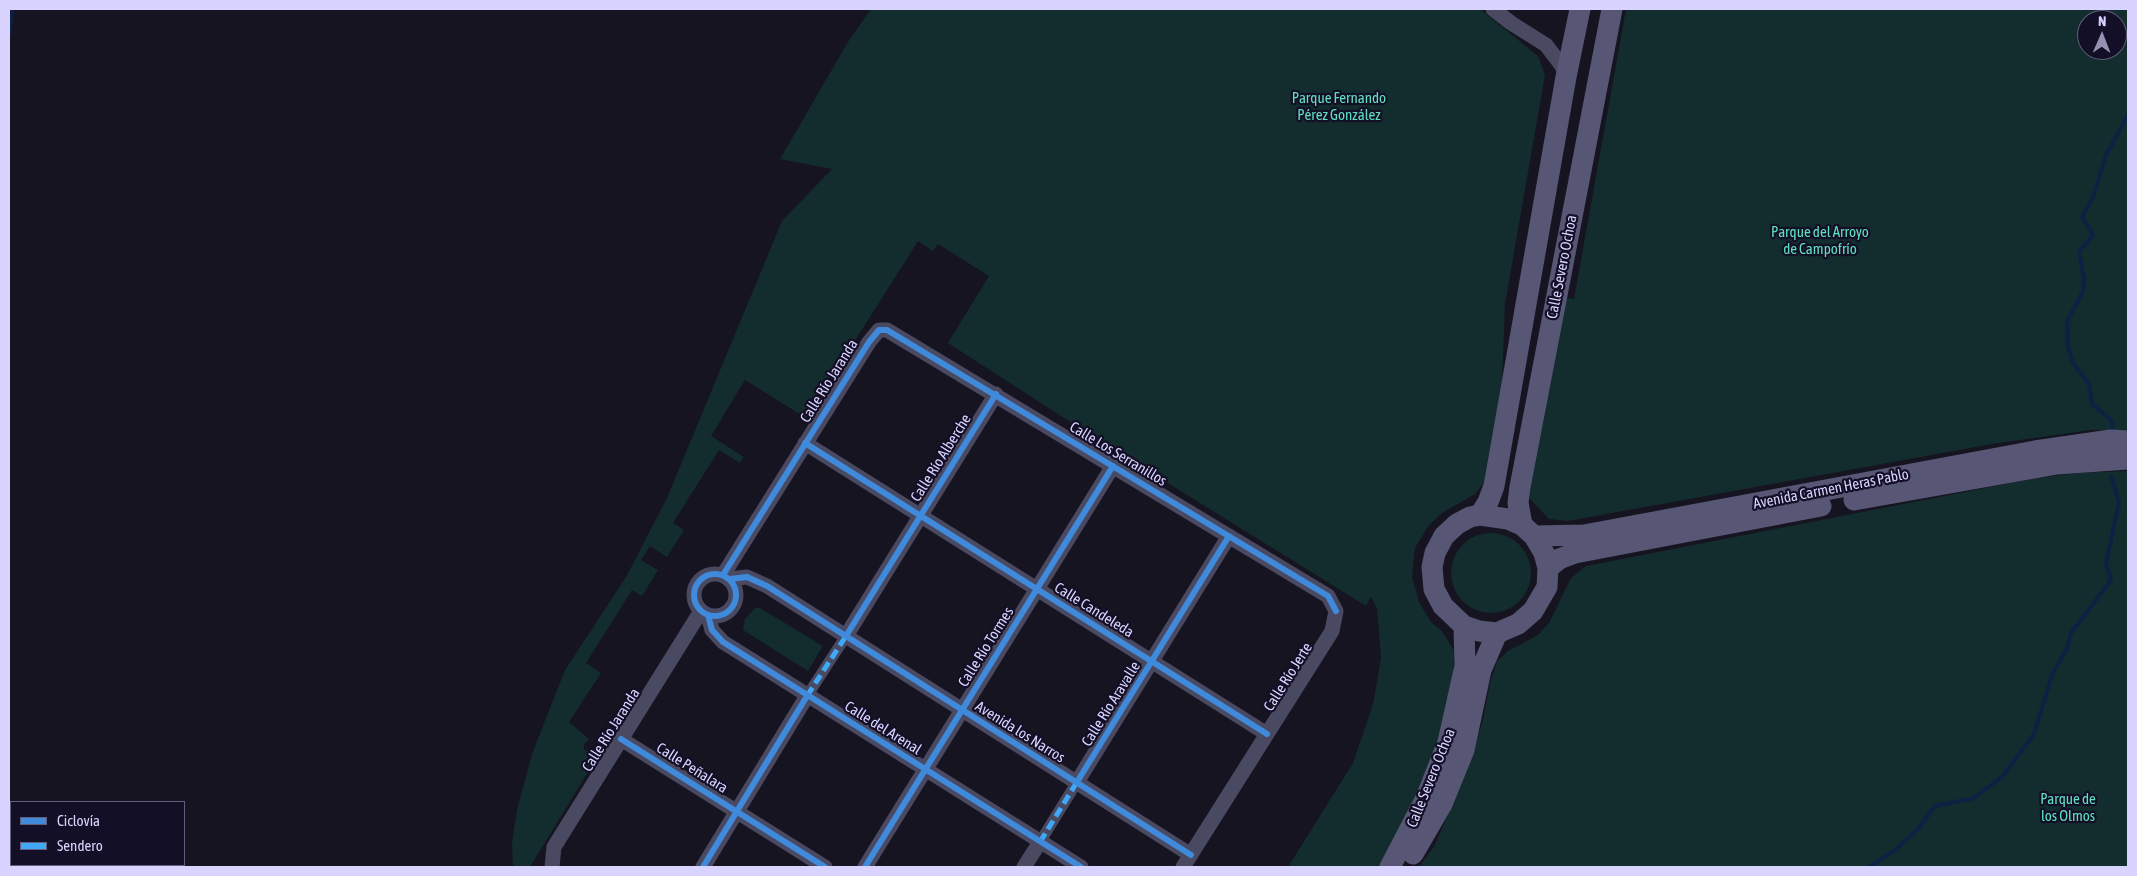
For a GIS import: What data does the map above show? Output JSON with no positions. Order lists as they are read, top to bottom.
{
  "streets": {
    "main road": ["Calle Severo Ochoa", "Avenida Carmen Heras Pablo"],
    "street": [
      "Calle Río Jaranda",
      "Calle Los Serranillos",
      "Calle Río Alberche",
      "Calle Candeleda",
      "Calle Río Tormes",
      "Calle Río Jerte",
      "Calle Río Aravalle",
      "Calle del Arenal",
      "Avenida los Narros",
      "Calle Peñalara"
    ]
  },
  "crossings": [
    ["Calle Severo Ochoa", "Avenida Carmen Heras Pablo"],
    ["Calle Río Jaranda", "Calle Los Serranillos"],
    ["Calle Río Jaranda", "Calle Candeleda"],
    ["Calle Río Jaranda", "Calle del Arenal"],
    ["Calle Río Jaranda", "Avenida los Narros"],
    ["Calle Río Jaranda", "Calle Peñalara"],
    ["Calle Los Serranillos", "Calle Río Alberche"],
    ["Calle Los Serranillos", "Calle Río Tormes"],
    ["Calle Los Serranillos", "Calle Río Jerte"],
    ["Calle Los Serranillos", "Calle Río Aravalle"],
    ["Calle Río Alberche", "Calle Candeleda"],
    ["Calle Río Alberche", "Calle del Arenal"],
    ["Calle Río Alberche", "Avenida los Narros"],
    ["Calle Río Alberche", "Calle Peñalara"],
    ["Calle Candeleda", "Calle Río Tormes"],
    ["Calle Candeleda", "Calle Río Jerte"],
    ["Calle Candeleda", "Calle Río Aravalle"],
    ["Calle Río Tormes", "Calle del Arenal"],
    ["Calle Río Tormes", "Avenida los Narros"],
    ["Calle Río Jerte", "Avenida los Narros"],
    ["Calle Río Aravalle", "Calle del Arenal"],
    ["Calle Río Aravalle", "Avenida los Narros"],
    ["Calle del Arenal", "Avenida los Narros"]
  ],
  "parks": ["Parque Fernando Pérez González", "Parque del Arroyo de Campofrío", "Parque de los Olmos"],
  "legend": ["Ciclovía", "Sendero"],
  "north": "top"
}
